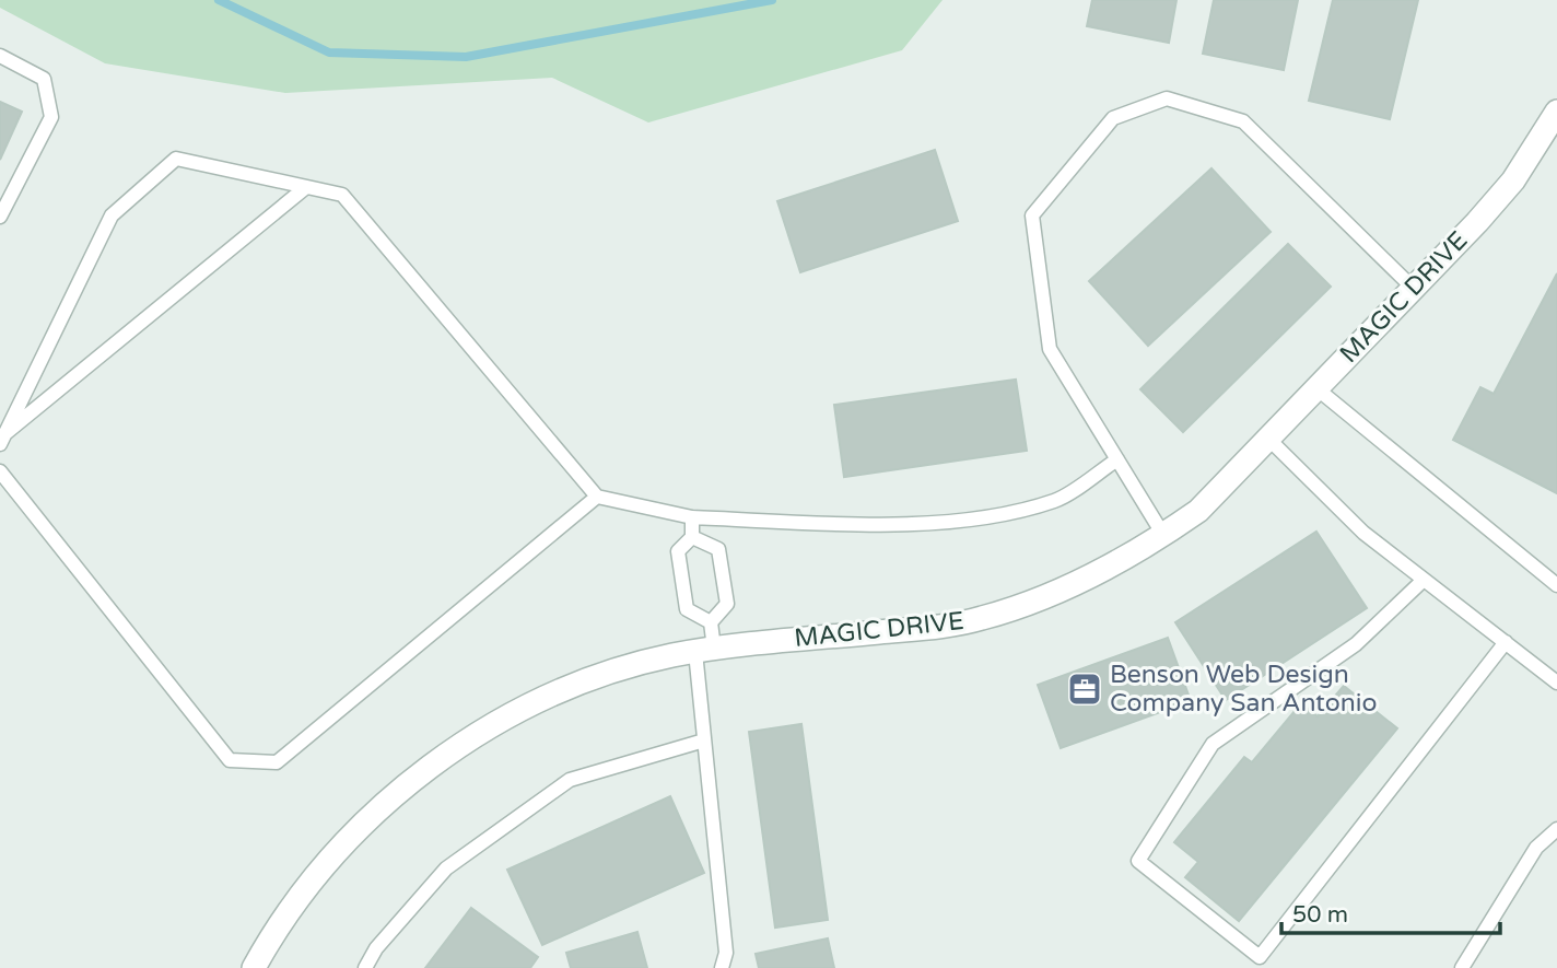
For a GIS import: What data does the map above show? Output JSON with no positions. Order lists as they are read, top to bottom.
{
  "streets": {
    "street": ["MAGIC DRIVE"]
  },
  "places": {
    "office": ["Benson Web Design Company San Antonio"]
  },
  "scale_bar": "50 m"
}
